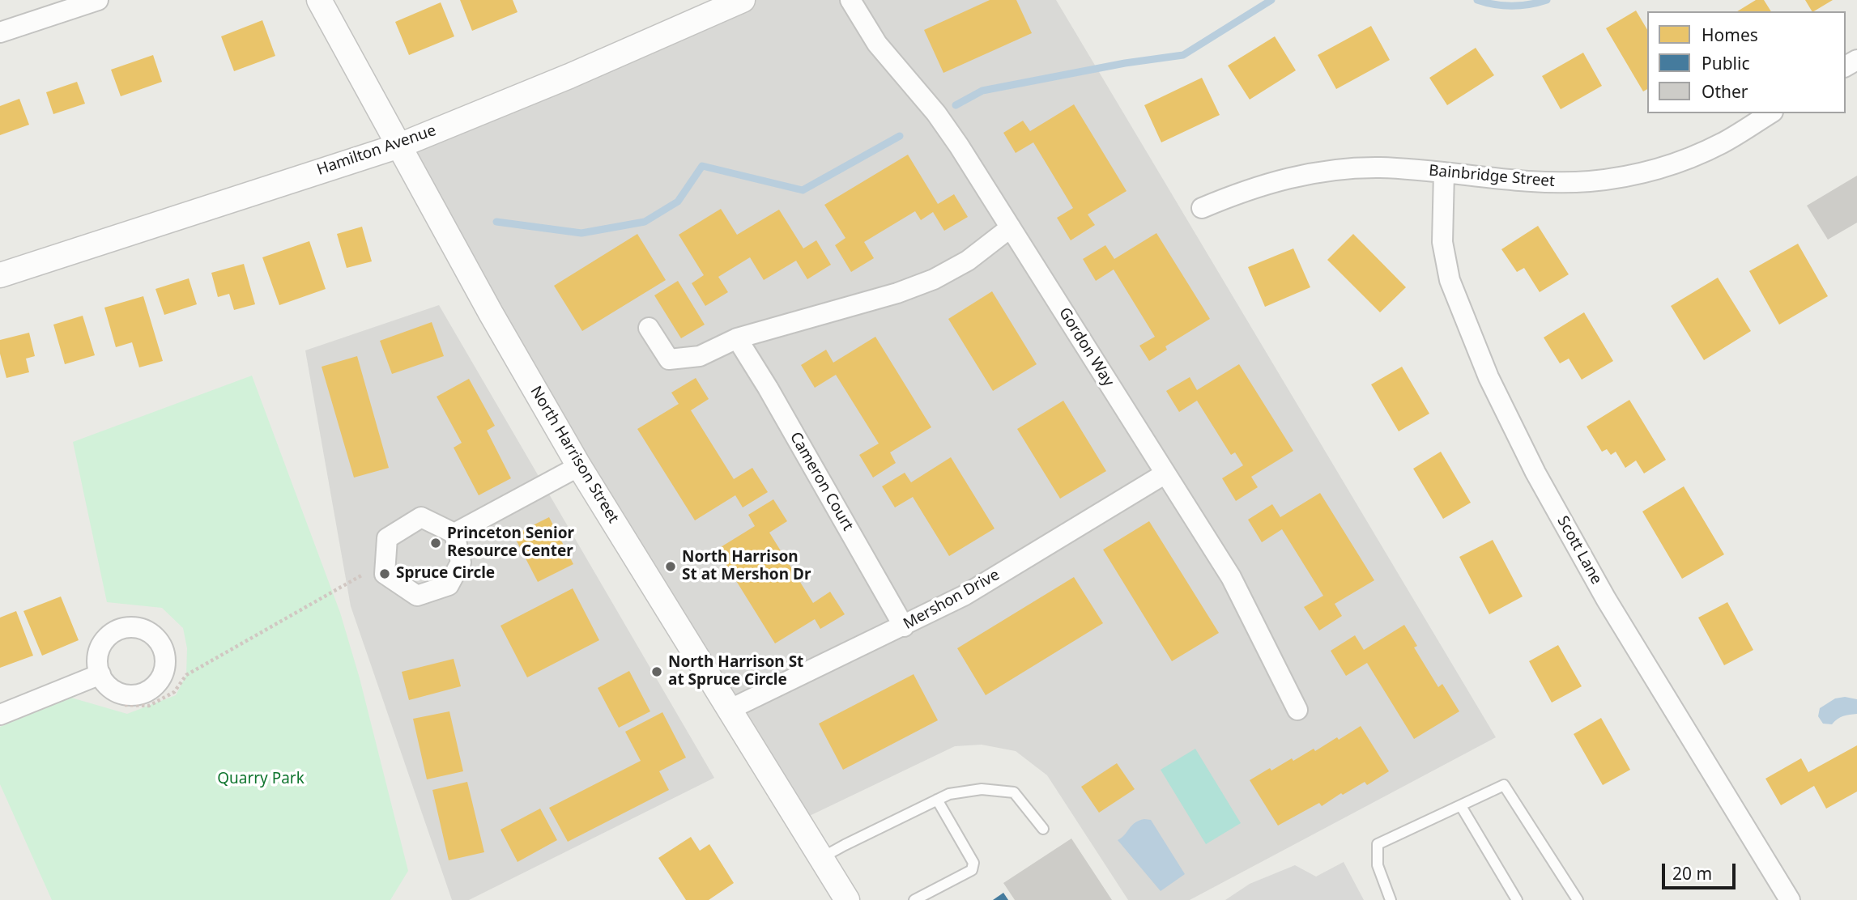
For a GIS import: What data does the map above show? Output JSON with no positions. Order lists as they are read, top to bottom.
{
  "streets": {
    "street": [
      "Hamilton Avenue",
      "Bainbridge Street",
      "Gordon Way",
      "North Harrison Street",
      "Cameron Court",
      "Scott Lane",
      "Mershon Drive"
    ]
  },
  "crossings": [
    ["Hamilton Avenue", "North Harrison Street"],
    ["Bainbridge Street", "Scott Lane"],
    ["Gordon Way", "Mershon Drive"],
    ["North Harrison Street", "Mershon Drive"],
    ["Cameron Court", "Mershon Drive"]
  ],
  "parks": ["Quarry Park"],
  "places": [
    "Princeton Senior Resource Center",
    "North Harrison St at Mershon Dr",
    "Spruce Circle",
    "North Harrison St at Spruce Circle"
  ],
  "legend": ["Homes", "Public", "Other"],
  "scale_bar": "20 m"
}
